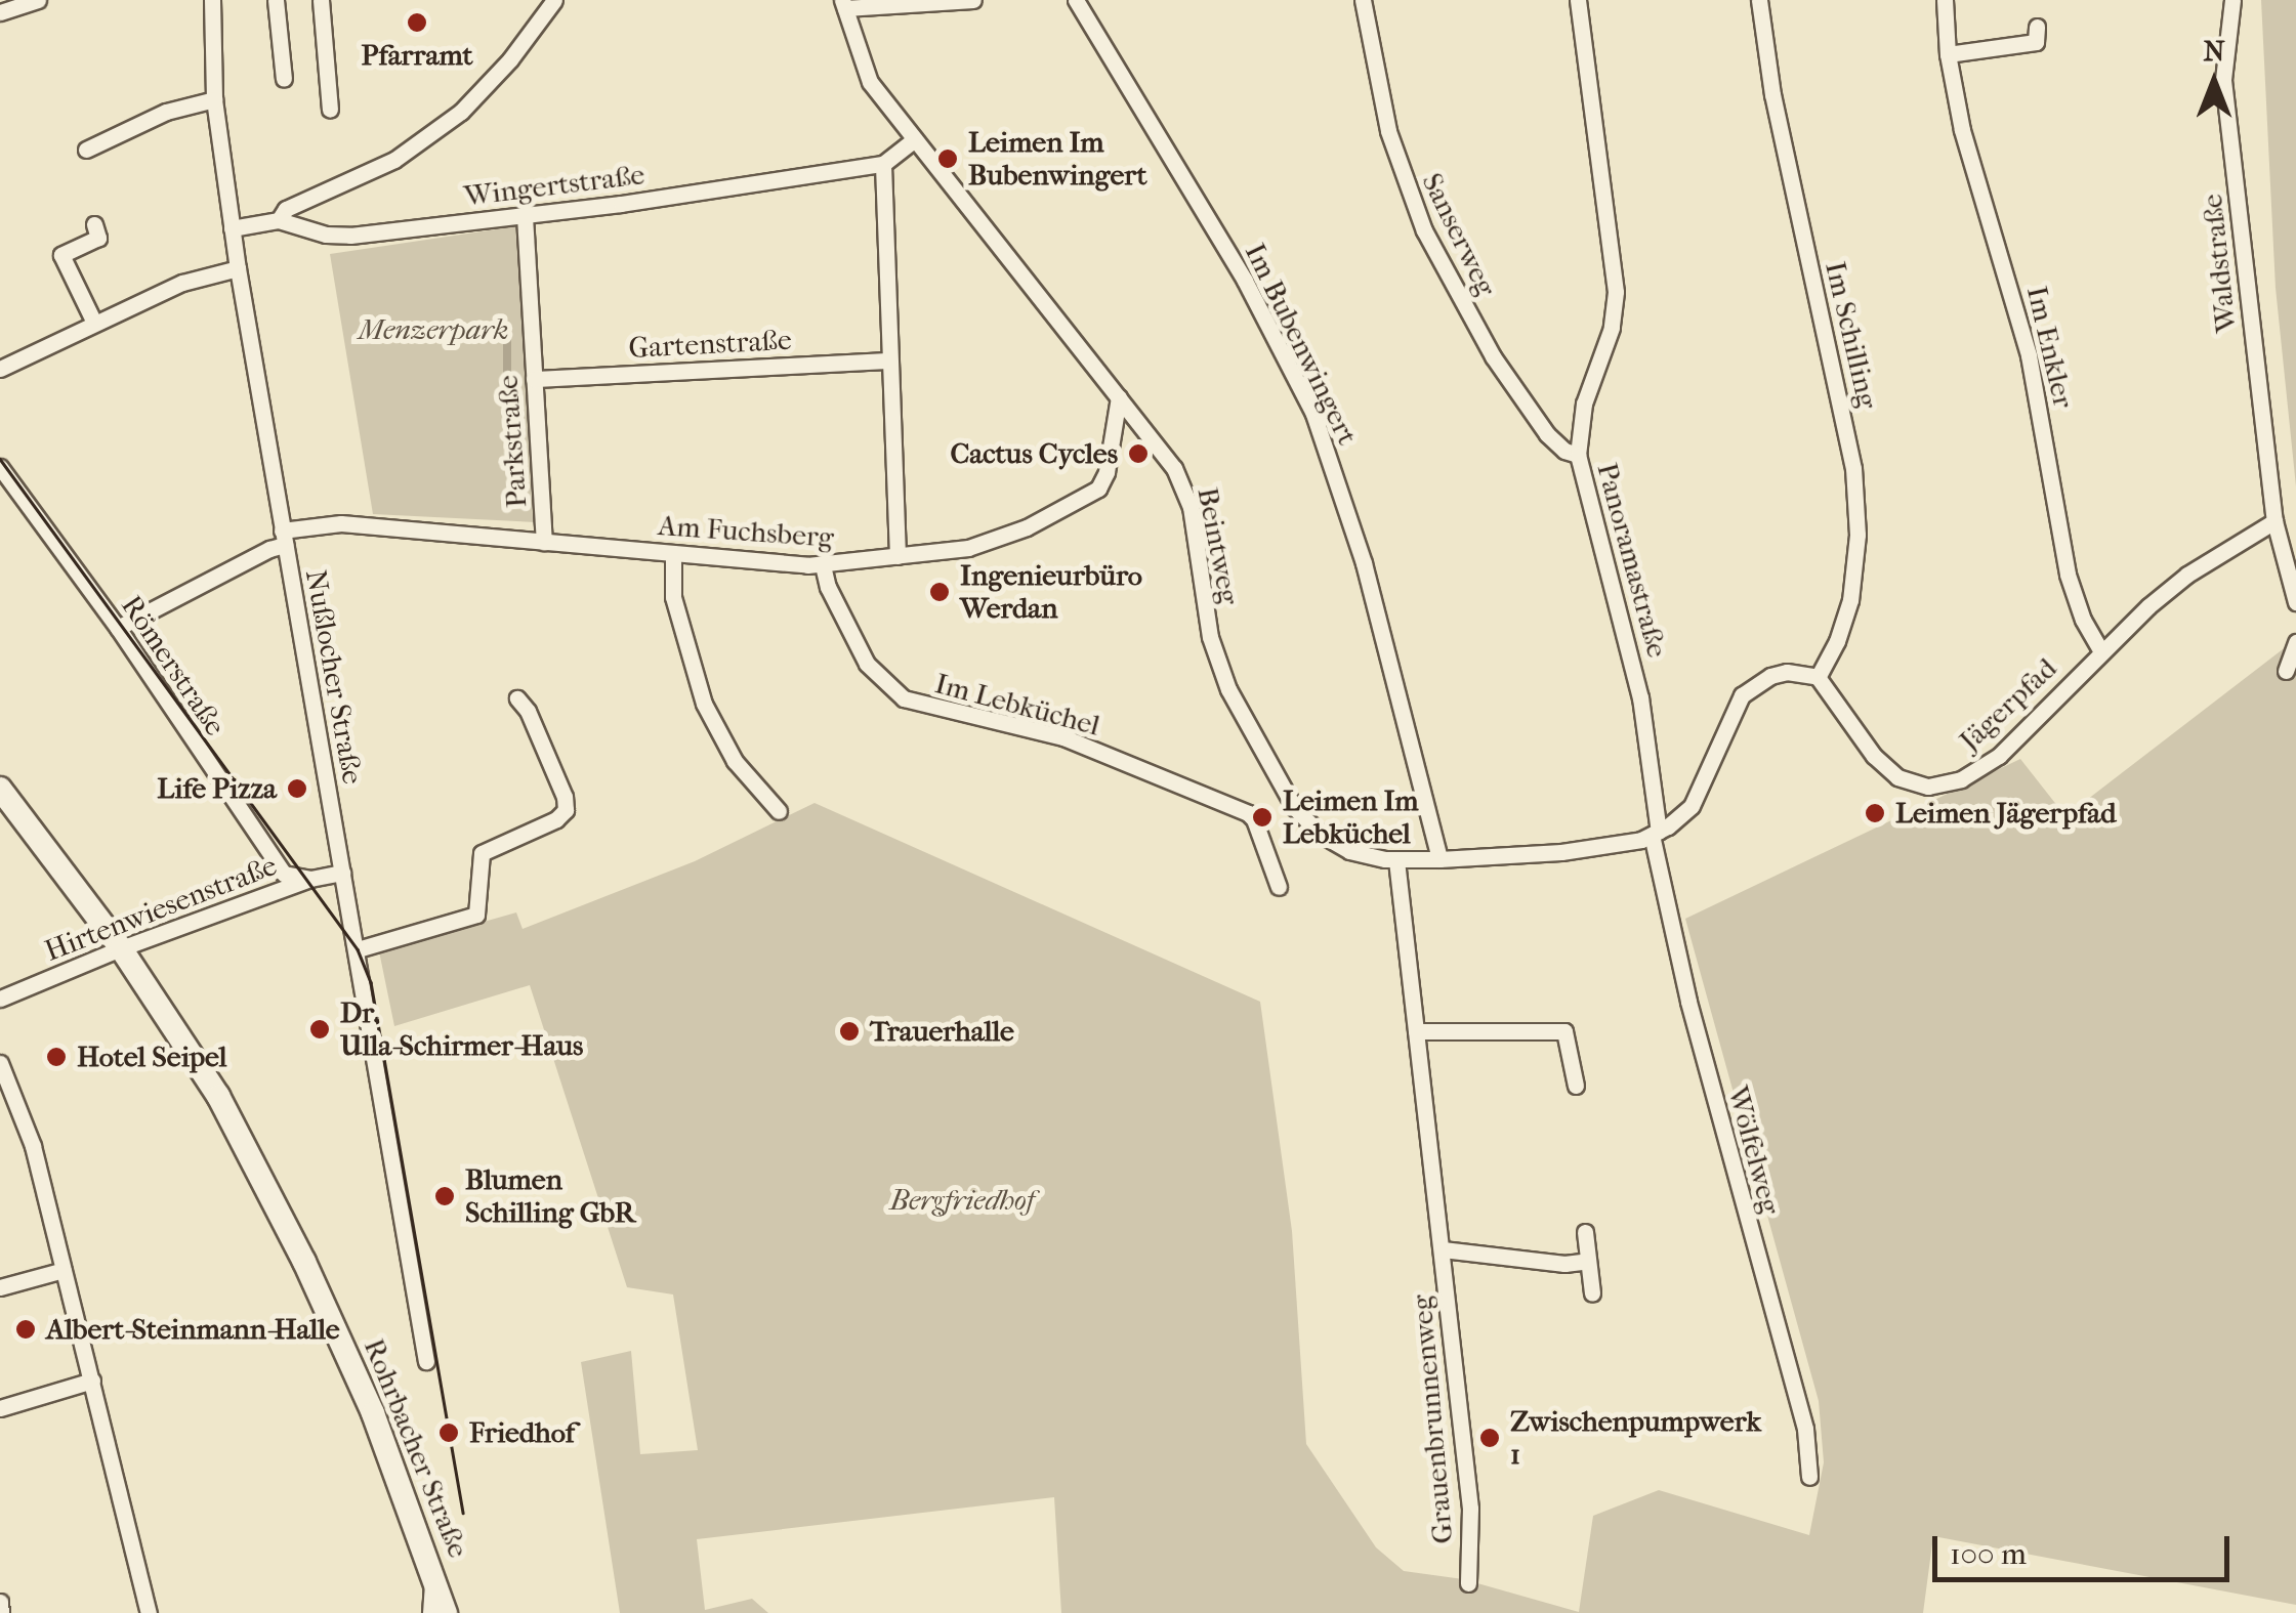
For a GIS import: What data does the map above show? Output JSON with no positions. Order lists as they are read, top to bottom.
{
  "streets": {
    "main road": ["Rohrbacher Straße"],
    "street": [
      "Wingertstraße",
      "Sanserweg",
      "Waldstraße",
      "Im Schilling",
      "Gartenstraße",
      "Im Bubenwingert",
      "Im Enkler",
      "Parkstraße",
      "Am Fuchsberg",
      "Beintweg",
      "Panoramastraße",
      "Römerstraße",
      "Nußlocher Straße",
      "Im Lebküchel",
      "Jägerpfad",
      "Hirtenwiesenstraße",
      "Wölfelweg",
      "Grauenbrunnenweg"
    ]
  },
  "crossings": [
    ["Wingertstraße", "Parkstraße"],
    ["Wingertstraße", "Nußlocher Straße"],
    ["Sanserweg", "Panoramastraße"],
    ["Waldstraße", "Jägerpfad"],
    ["Im Schilling", "Jägerpfad"],
    ["Gartenstraße", "Parkstraße"],
    ["Im Bubenwingert", "Beintweg"],
    ["Im Enkler", "Jägerpfad"],
    ["Parkstraße", "Am Fuchsberg"],
    ["Am Fuchsberg", "Beintweg"],
    ["Am Fuchsberg", "Römerstraße"],
    ["Am Fuchsberg", "Nußlocher Straße"],
    ["Am Fuchsberg", "Im Lebküchel"],
    ["Beintweg", "Panoramastraße"],
    ["Beintweg", "Wölfelweg"],
    ["Beintweg", "Grauenbrunnenweg"],
    ["Panoramastraße", "Wölfelweg"],
    ["Römerstraße", "Hirtenwiesenstraße"],
    ["Nußlocher Straße", "Hirtenwiesenstraße"],
    ["Hirtenwiesenstraße", "Rohrbacher Straße"]
  ],
  "parks": ["Menzerpark", "Bergfriedhof"],
  "places": [
    "Pfarramt",
    "Leimen Im Bubenwingert",
    "Cactus Cycles",
    "Ingenieurbüro Werdan",
    "Life Pizza",
    "Leimen Jägerpfad",
    "Leimen Im Lebküchel",
    "Dr. Ulla-Schirmer-Haus",
    "Trauerhalle",
    "Hotel Seipel",
    "Blumen Schilling GbR",
    "Albert-Steinmann-Halle",
    "Friedhof",
    "Zwischenpumpwerk 1"
  ],
  "scale_bar": "100 m",
  "north": "top"
}
